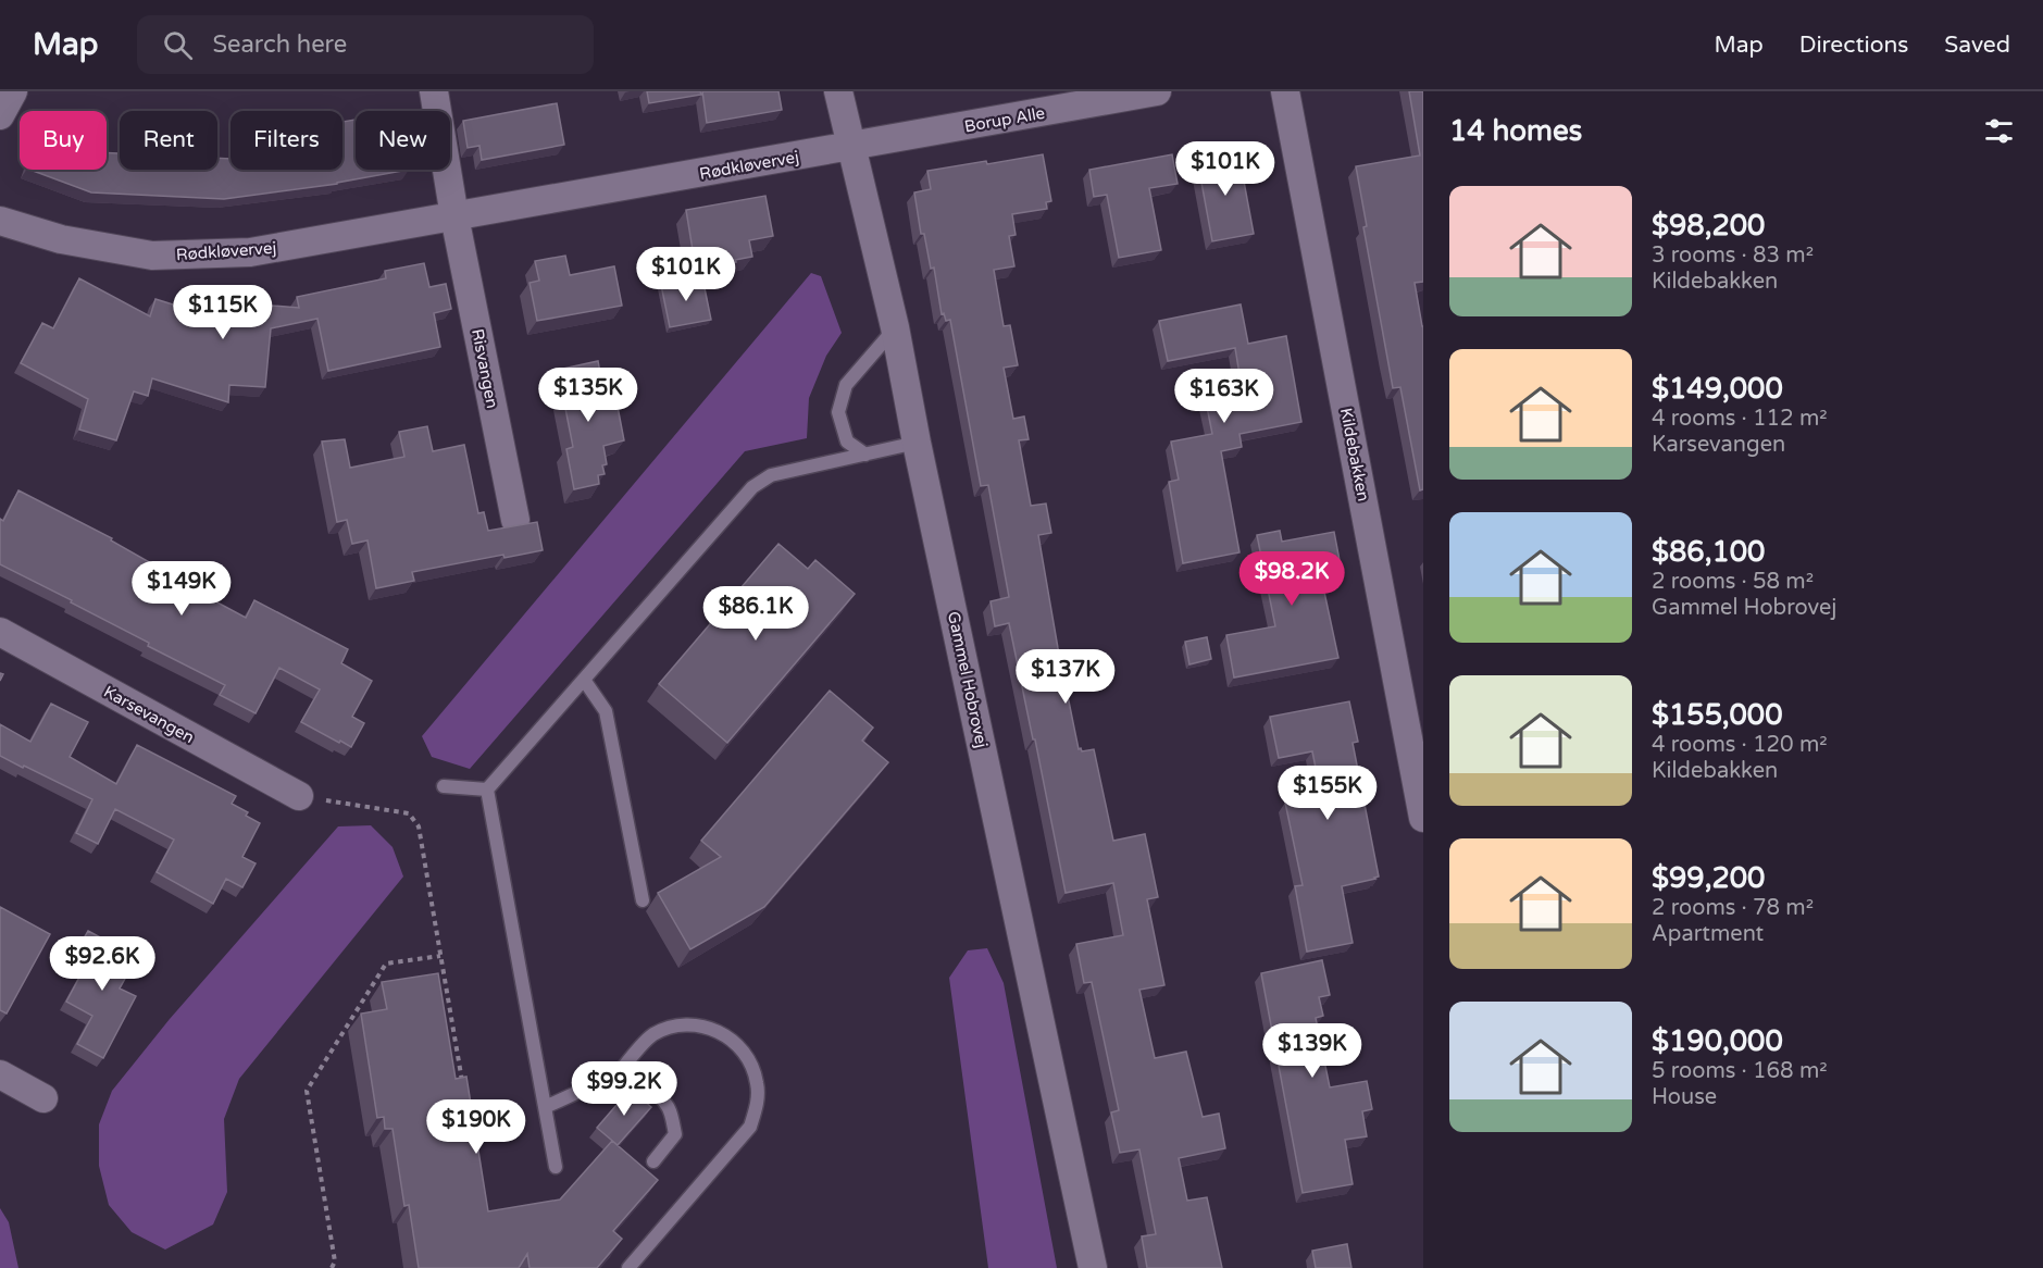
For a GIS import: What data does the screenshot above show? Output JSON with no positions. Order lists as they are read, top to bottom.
{
  "streets": {
    "street": [
      "Borup Alle",
      "Rødkløvervej",
      "Risvangen",
      "Kildebakken",
      "Gammel Hobrovej",
      "Karsevangen"
    ]
  },
  "crossings": [
    ["Borup Alle", "Rødkløvervej"],
    ["Borup Alle", "Gammel Hobrovej"],
    ["Rødkløvervej", "Risvangen"],
    ["Rødkløvervej", "Gammel Hobrovej"]
  ],
  "page": {
    "header": "Map",
    "search": "Search here",
    "nav": ["Map", "Directions", "Saved"],
    "heading": "14 homes",
    "chip": [
      "Buy",
      "Rent",
      "Filters",
      "New"
    ],
    "price": [
      "$101K",
      "$101K",
      "$115K",
      "$135K",
      "$163K",
      "$98.2K",
      "$149K",
      "$86.1K",
      "$137K",
      "$155K",
      "$92.6K",
      "$139K",
      "$99.2K",
      "$190K"
    ],
    "list": [
      {
        "name": "$98,200",
        "note": "3 rooms · 83 m² · Kildebakken"
      },
      {
        "name": "$149,000",
        "note": "4 rooms · 112 m² · Karsevangen"
      },
      {
        "name": "$86,100",
        "note": "2 rooms · 58 m² · Gammel Hobrovej"
      },
      {
        "name": "$155,000",
        "note": "4 rooms · 120 m² · Kildebakken"
      },
      {
        "name": "$99,200",
        "note": "2 rooms · 78 m² · Apartment"
      },
      {
        "name": "$190,000",
        "note": "5 rooms · 168 m² · House"
      }
    ]
  }
}
